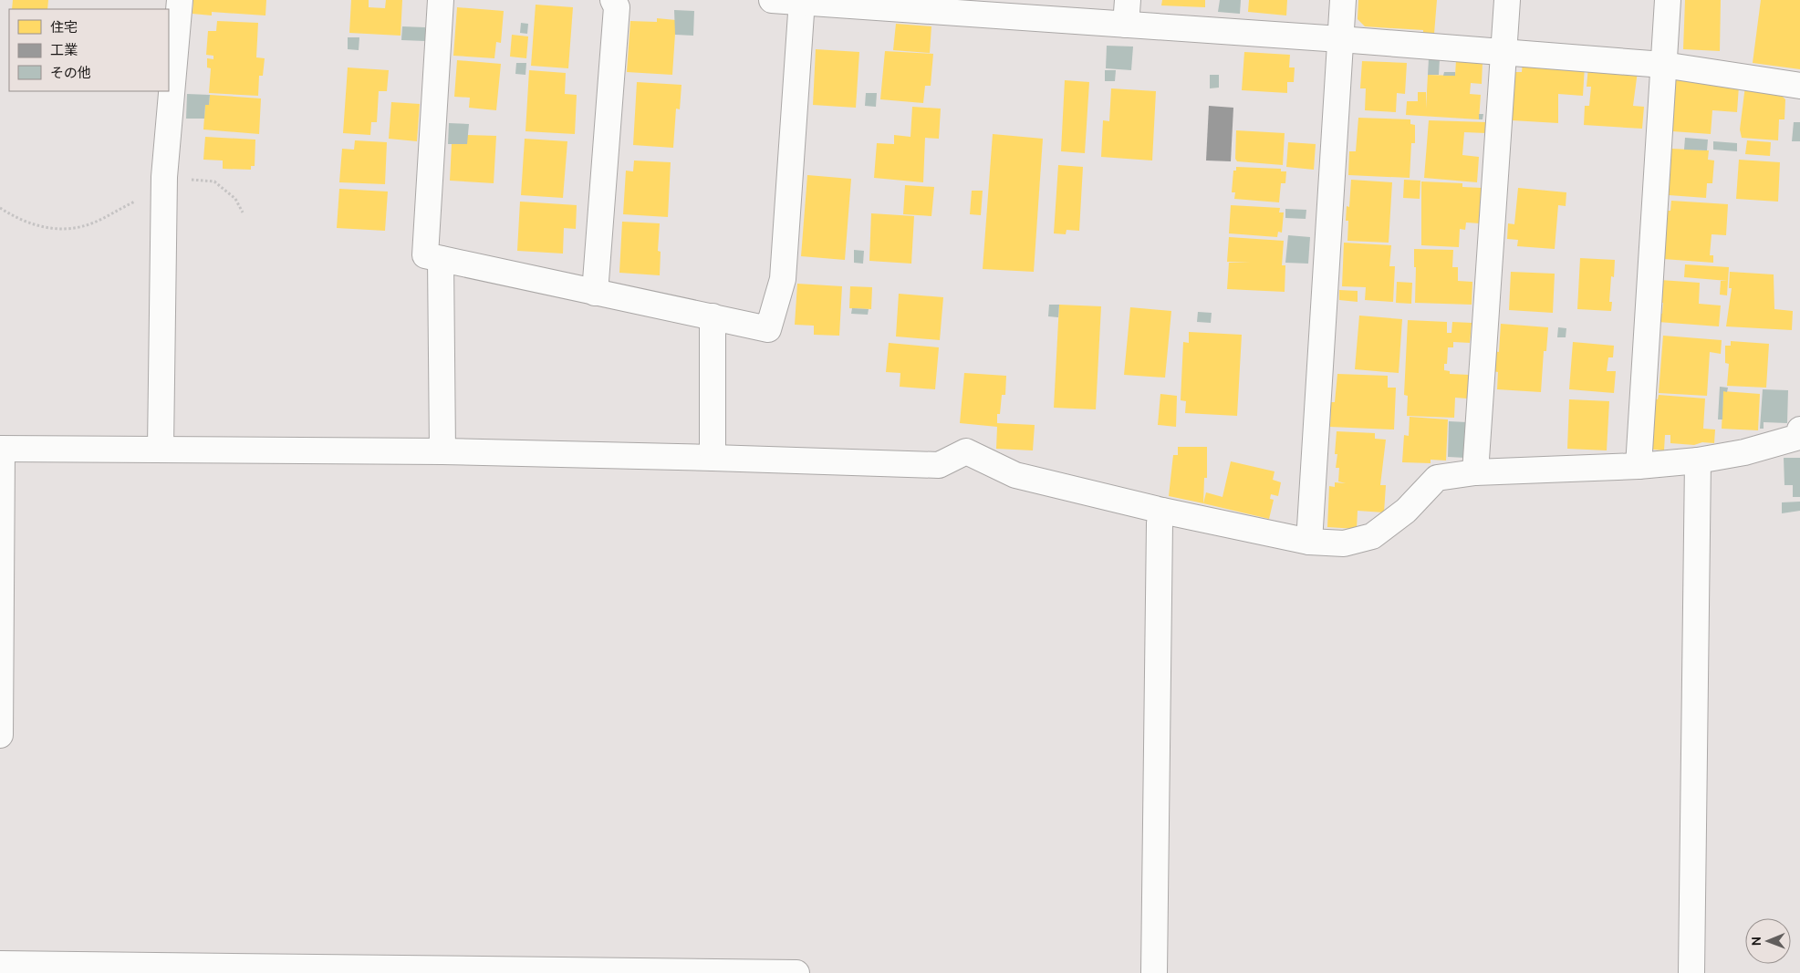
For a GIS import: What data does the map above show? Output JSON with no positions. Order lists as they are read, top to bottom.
{
  "legend": ["住宅", "工業", "その他"],
  "north": "left"
}
